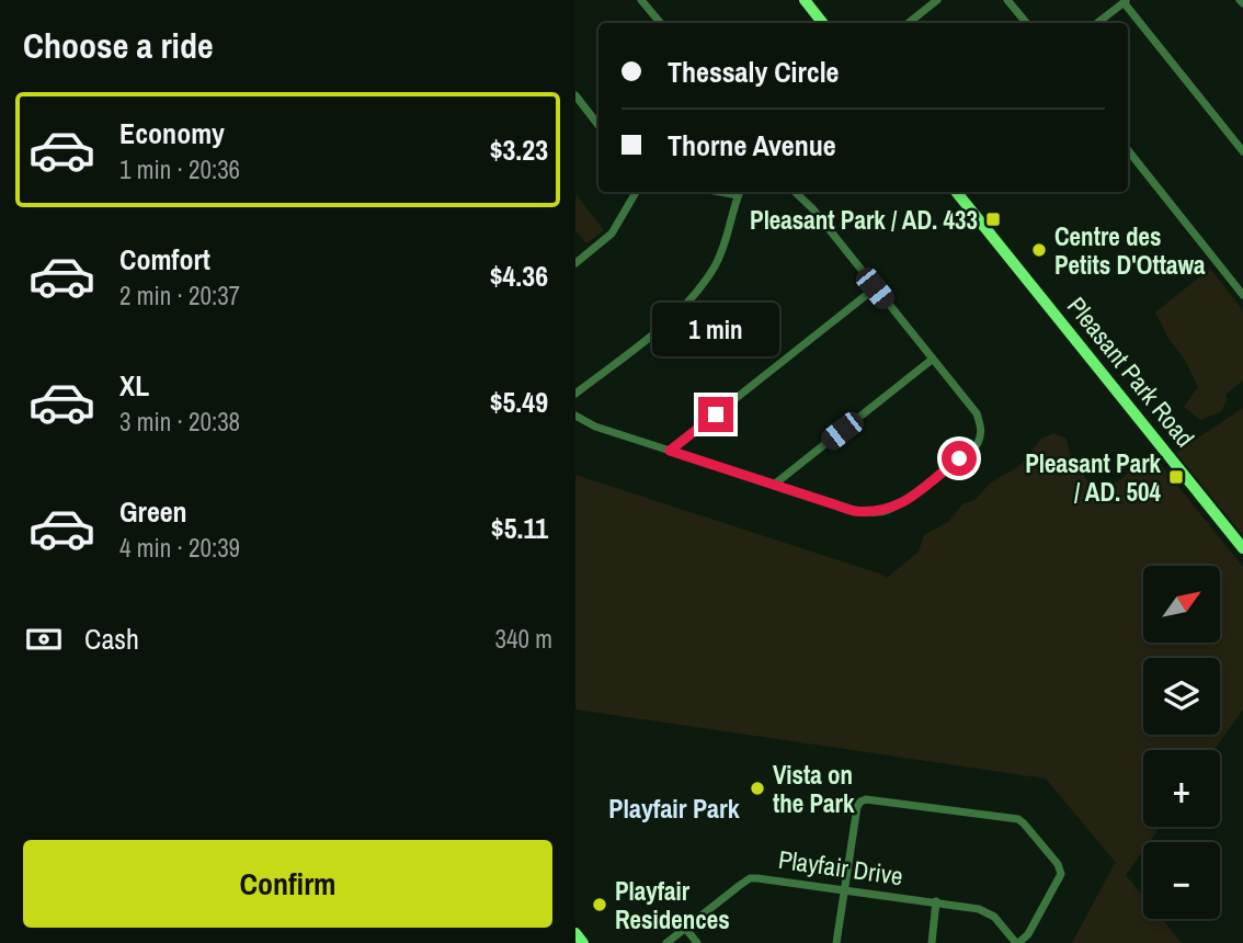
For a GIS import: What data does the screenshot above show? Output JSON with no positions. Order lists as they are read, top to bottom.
{
  "streets": {
    "street": ["Pleasant Park Road", "Playfair Drive"]
  },
  "districts": ["Playfair Park"],
  "places": {
    "transit": ["Pleasant Park / AD. 433", "Pleasant Park / AD. 504"],
    "other": ["Centre des Petits D'Ottawa", "Vista on the Park", "Playfair Residences"]
  },
  "north": "top right",
  "page": {
    "heading": "Choose a ride",
    "banner": ["Thessaly Circle", "Thorne Avenue"],
    "list": [
      {
        "name": "Economy",
        "note": "1 min · 20:36",
        "value": "$3.23"
      },
      {
        "name": "Comfort",
        "note": "2 min · 20:37",
        "value": "$4.36"
      },
      {
        "name": "XL",
        "note": "3 min · 20:38",
        "value": "$5.49"
      },
      {
        "name": "Green",
        "note": "4 min · 20:39",
        "value": "$5.11"
      }
    ],
    "bubble": "1 min",
    "map_buttons": ["+", "−"],
    "pay": ["Cash", "340 m"],
    "buttons": "Confirm"
  }
}
